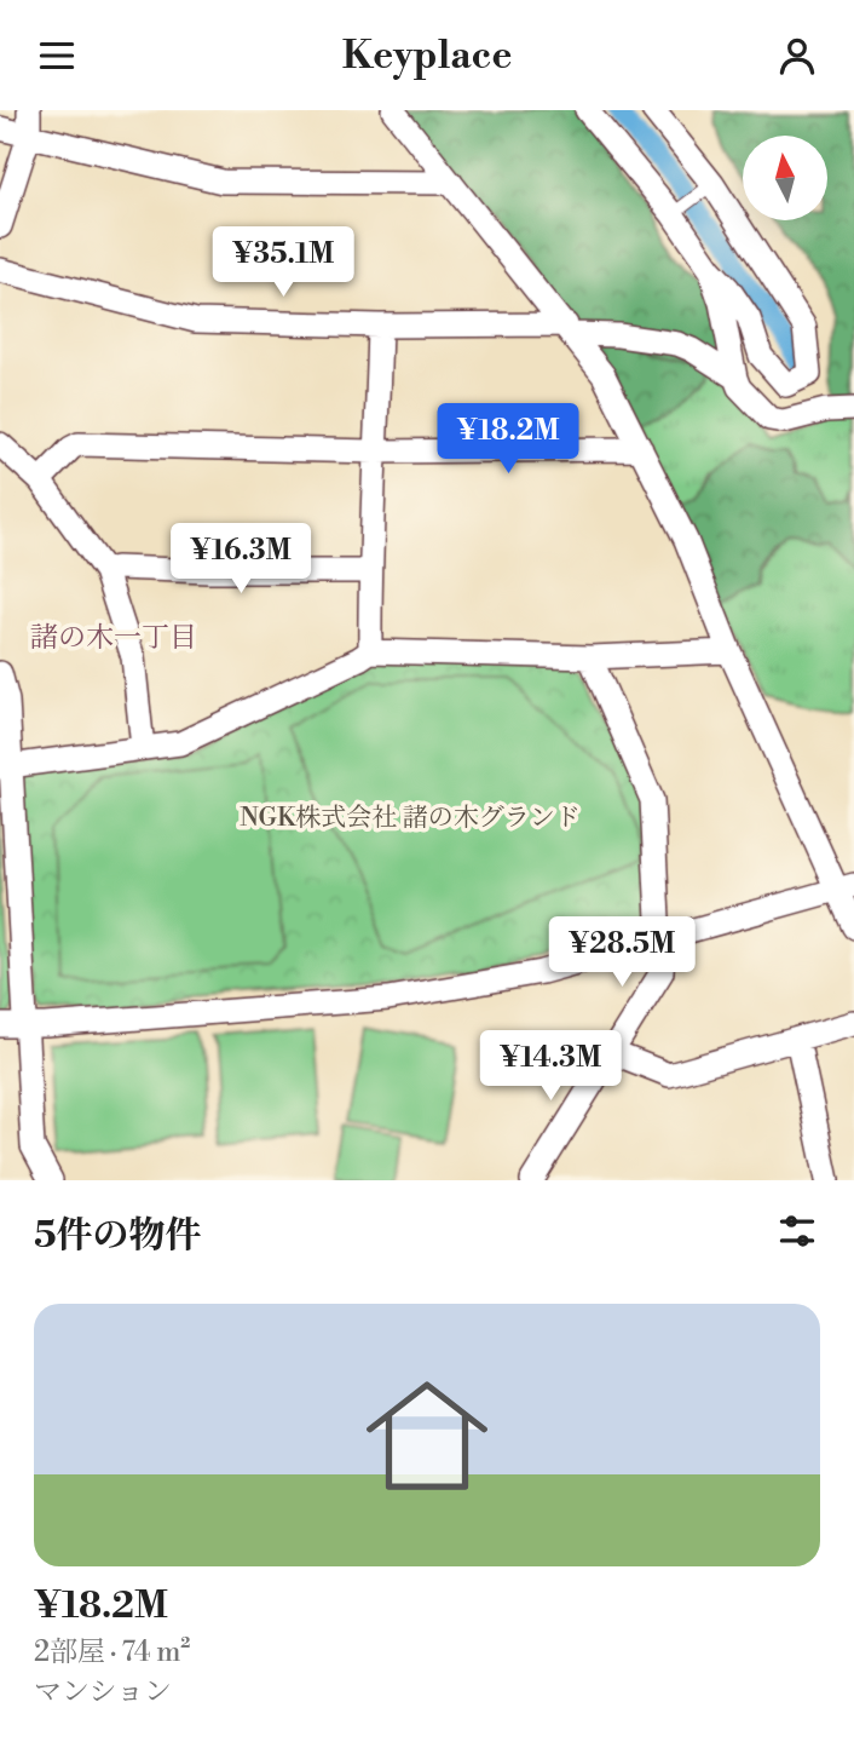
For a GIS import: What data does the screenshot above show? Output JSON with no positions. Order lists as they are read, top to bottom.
{
  "districts": ["諸の木一丁目"],
  "parks": ["NGK株式会社 諸の木グランド"],
  "north": "top",
  "page": {
    "header": "Keyplace",
    "price": [
      "¥35.1M",
      "¥18.2M",
      "¥16.3M",
      "¥28.5M",
      "¥14.3M"
    ],
    "heading": "5件の物件",
    "list": [
      {
        "name": "¥18.2M",
        "note": "2部屋 · 74 m² · マンション"
      }
    ]
  }
}
